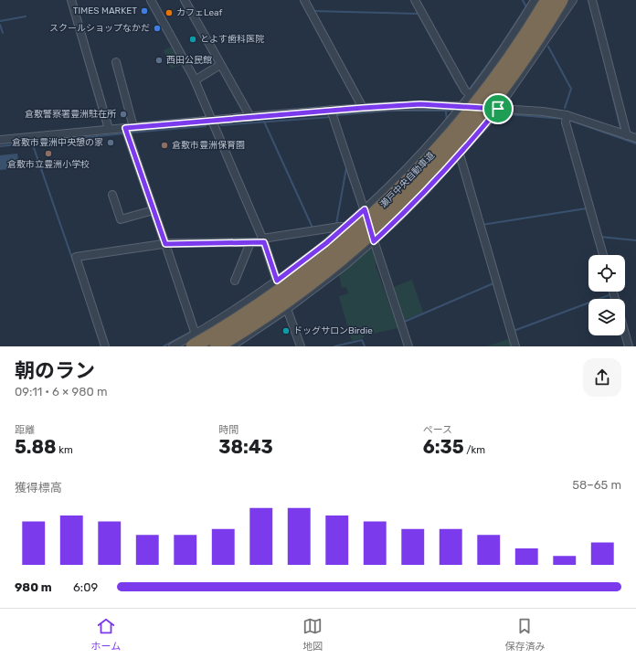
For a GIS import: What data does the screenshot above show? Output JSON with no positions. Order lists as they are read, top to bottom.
{
  "streets": {
    "highway": ["瀬戸中央自動車道"]
  },
  "places": [
    "TIMES MARKET",
    "カフェLeaf",
    "スクールショップなかだ",
    "とよす歯科医院",
    "西田公民館",
    "倉敷警察署豊洲駐在所",
    "倉敷市豊洲中央憩の家",
    "倉敷市豊洲保育園",
    "倉敷市立豊洲小学校",
    "ドッグサロンBirdie"
  ],
  "page": {
    "heading": ["朝のラン", "09:11 · 6 × 980 m"],
    "stats": [
      ["距離", "5.88 km"],
      ["時間", "38:43"],
      ["ペース", "6:35 /km"]
    ],
    "chart": ["獲得標高", "58–65 m"],
    "list": [
      {
        "name": "980 m",
        "note": "6:09"
      }
    ],
    "tabs": ["ホーム", "地図", "保存済み"]
  }
}
